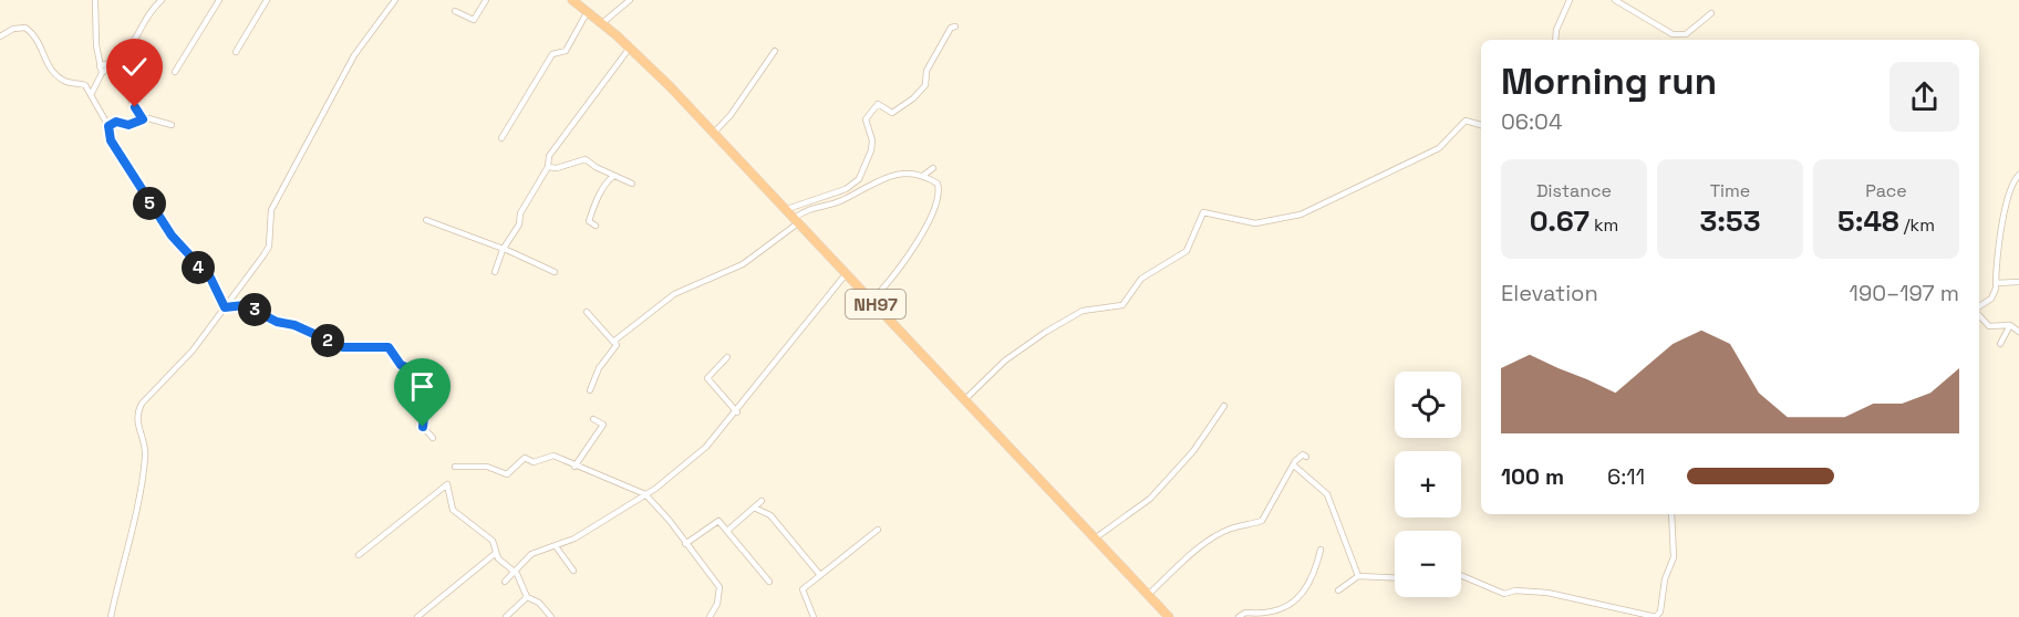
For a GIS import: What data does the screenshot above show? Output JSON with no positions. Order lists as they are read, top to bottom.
{
  "streets": {
    "highway": ["NH97"]
  },
  "page": {
    "heading": ["Morning run", "06:04"],
    "stats": [
      ["Distance", "0.67 km"],
      ["Time", "3:53"],
      ["Pace", "5:48 /km"]
    ],
    "pins": [
      "5",
      "4",
      "3",
      "2"
    ],
    "chart": ["Elevation", "190–197 m"],
    "map_buttons": ["+", "−"],
    "list": [
      {
        "name": "100 m",
        "note": "6:11"
      }
    ]
  }
}
